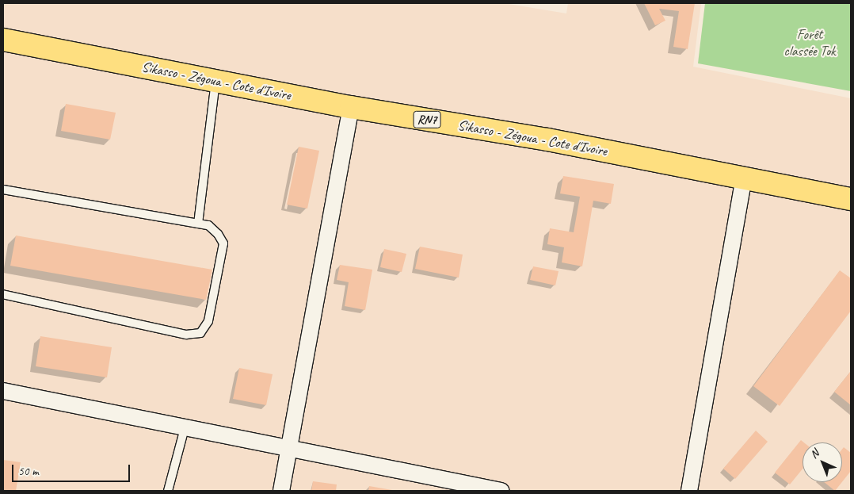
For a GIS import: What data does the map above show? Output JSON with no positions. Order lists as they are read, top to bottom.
{
  "streets": {
    "highway": ["Sikasso - Zégoua - Cote d'Ivoire", "RN7"]
  },
  "parks": ["Forêt classée Tok"],
  "scale_bar": "50 m",
  "north": "top left"
}
